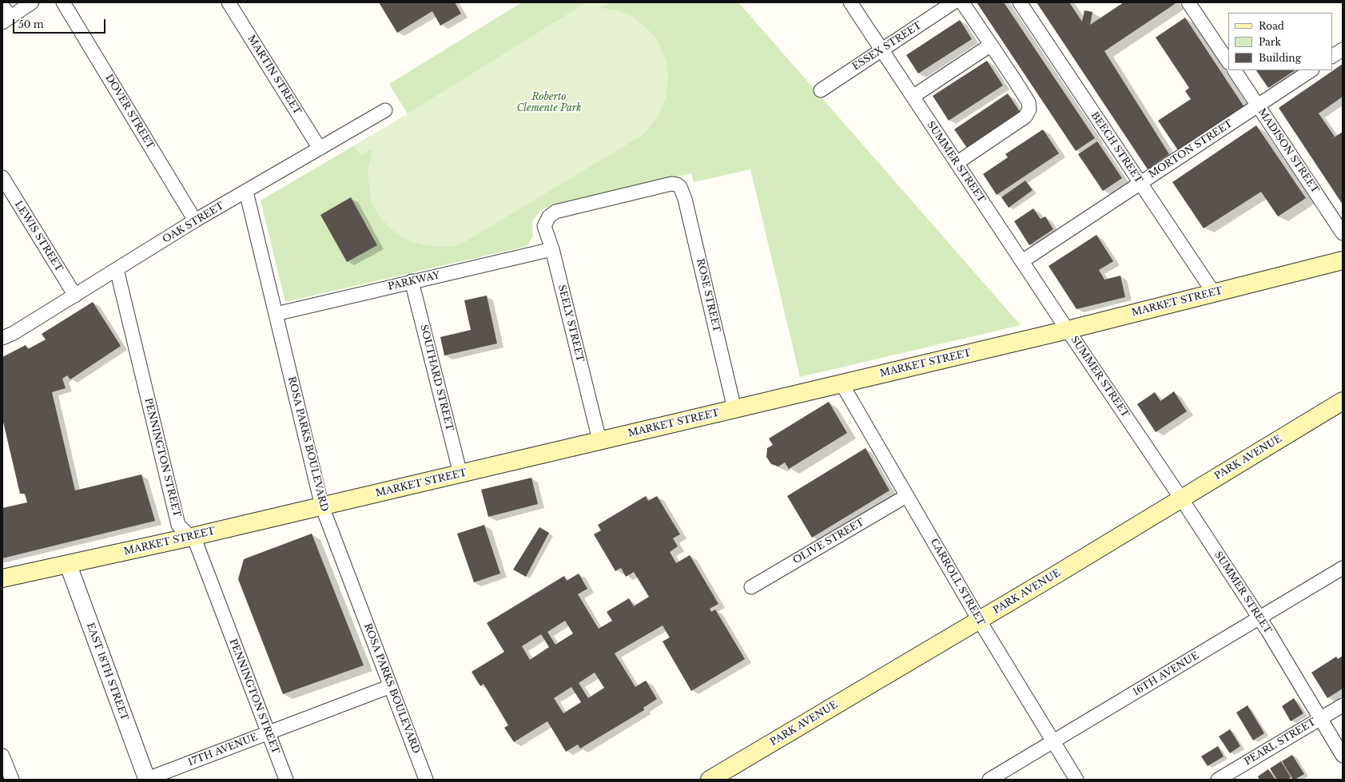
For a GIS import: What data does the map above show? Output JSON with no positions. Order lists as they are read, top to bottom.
{
  "streets": {
    "main road": ["MARKET STREET", "PARK AVENUE"],
    "street": [
      "ESSEX STREET",
      "MARTIN STREET",
      "DOVER STREET",
      "BEECH STREET",
      "MORTON STREET",
      "MADISON STREET",
      "SUMMER STREET",
      "OAK STREET",
      "LEWIS STREET",
      "PARKWAY",
      "ROSE STREET",
      "SEELY STREET",
      "SOUTHARD STREET",
      "ROSA PARKS BOULEVARD",
      "PENNINGTON STREET",
      "OLIVE STREET",
      "CARROLL STREET",
      "EAST 18TH STREET",
      "16TH AVENUE",
      "PEARL STREET",
      "17TH AVENUE"
    ]
  },
  "crossings": [
    ["ESSEX STREET", "SUMMER STREET"],
    ["MARTIN STREET", "OAK STREET"],
    ["DOVER STREET", "OAK STREET"],
    ["BEECH STREET", "MORTON STREET"],
    ["BEECH STREET", "MARKET STREET"],
    ["MORTON STREET", "MADISON STREET"],
    ["MORTON STREET", "SUMMER STREET"],
    ["SUMMER STREET", "MARKET STREET"],
    ["SUMMER STREET", "PARK AVENUE"],
    ["SUMMER STREET", "16TH AVENUE"],
    ["SUMMER STREET", "PEARL STREET"],
    ["OAK STREET", "LEWIS STREET"],
    ["OAK STREET", "ROSA PARKS BOULEVARD"],
    ["OAK STREET", "PENNINGTON STREET"],
    ["PARKWAY", "SEELY STREET"],
    ["PARKWAY", "SOUTHARD STREET"],
    ["PARKWAY", "ROSA PARKS BOULEVARD"],
    ["ROSE STREET", "MARKET STREET"],
    ["ROSE STREET", "SEELY STREET"],
    ["MARKET STREET", "SEELY STREET"],
    ["MARKET STREET", "SOUTHARD STREET"],
    ["MARKET STREET", "ROSA PARKS BOULEVARD"],
    ["MARKET STREET", "PENNINGTON STREET"],
    ["MARKET STREET", "CARROLL STREET"],
    ["MARKET STREET", "EAST 18TH STREET"],
    ["ROSA PARKS BOULEVARD", "17TH AVENUE"],
    ["PENNINGTON STREET", "17TH AVENUE"],
    ["PARK AVENUE", "CARROLL STREET"],
    ["OLIVE STREET", "CARROLL STREET"],
    ["CARROLL STREET", "16TH AVENUE"],
    ["EAST 18TH STREET", "17TH AVENUE"]
  ],
  "parks": ["Roberto Clemente Park"],
  "legend": ["Road", "Park", "Building"],
  "scale_bar": "50 m"
}
